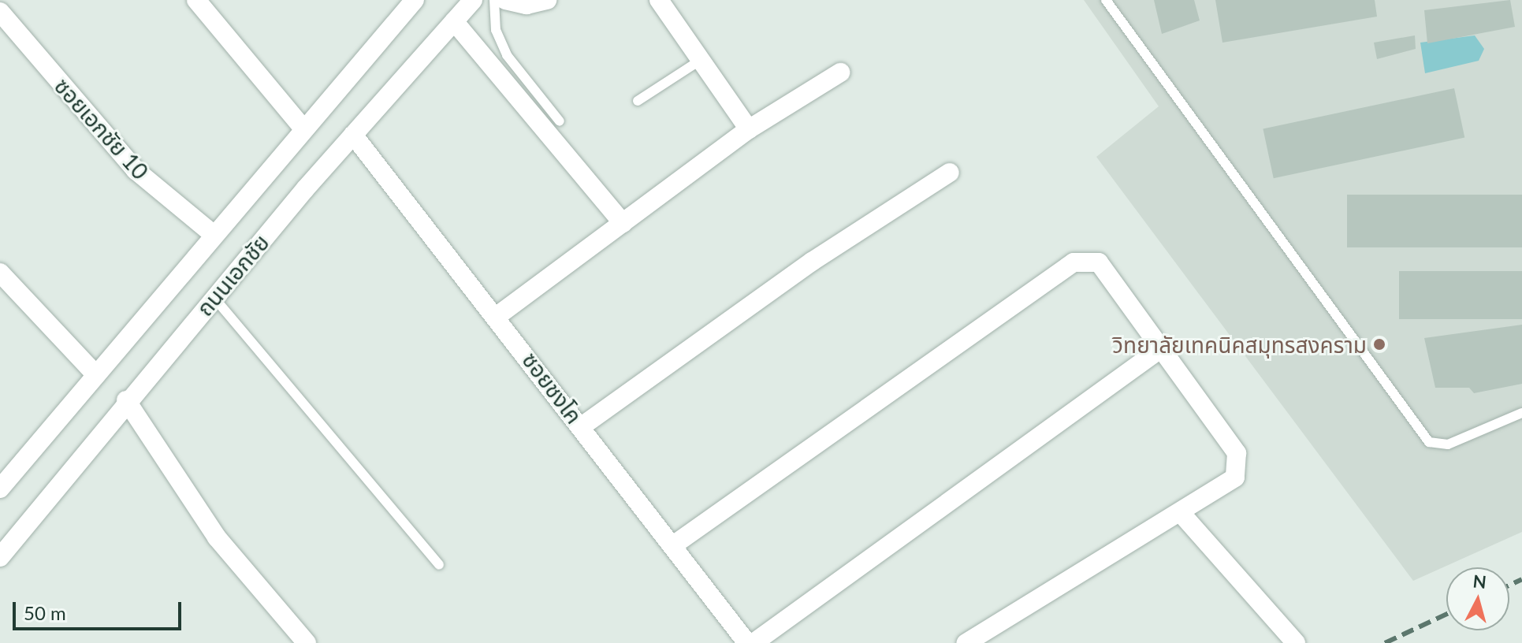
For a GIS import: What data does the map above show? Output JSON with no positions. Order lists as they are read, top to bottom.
{
  "streets": {
    "street": ["ซอยเอกชัย 10", "ถนนเอกชัย", "ซอยชงโค"]
  },
  "crossings": [
    ["ซอยเอกชัย 10", "ถนนเอกชัย"],
    ["ถนนเอกชัย", "ซอยชงโค"]
  ],
  "places": ["วิทยาลัยเทคนิคสมุทรสงคราม"],
  "scale_bar": "50 m",
  "north": "top"
}
